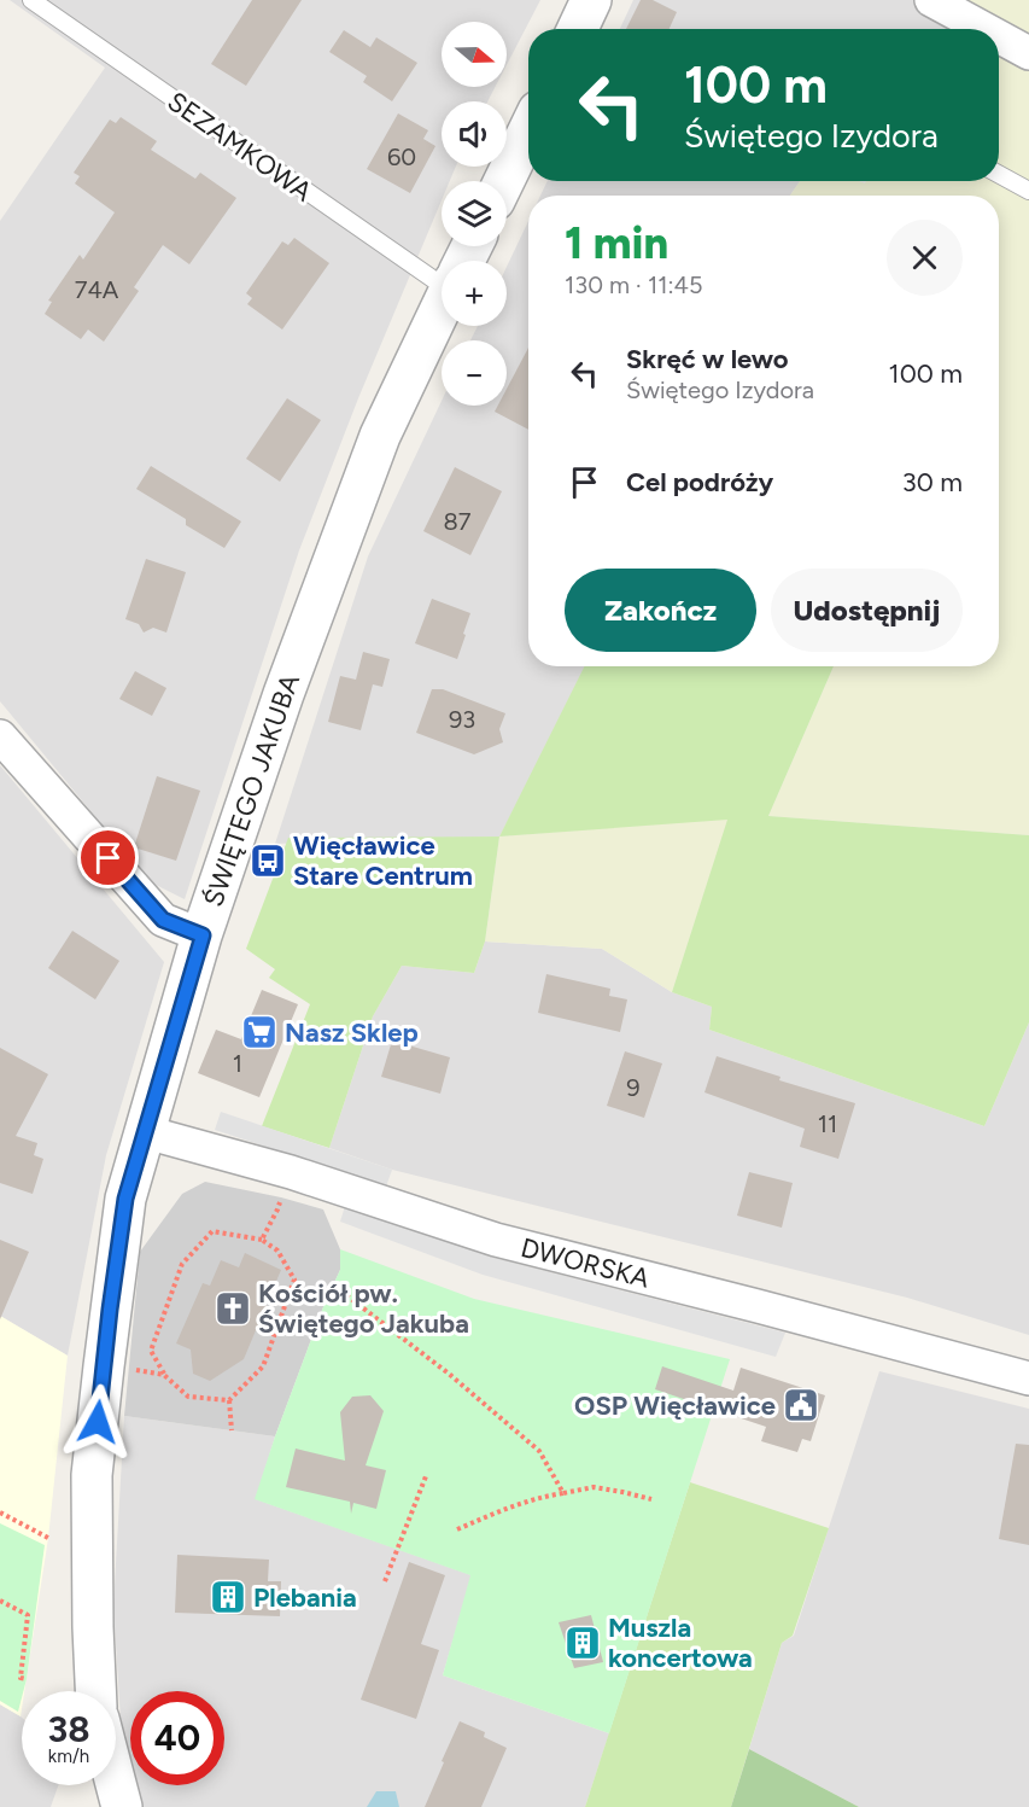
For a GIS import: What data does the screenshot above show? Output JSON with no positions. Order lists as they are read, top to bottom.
{
  "streets": {
    "street": ["ŚWIĘTEGO JAKUBA", "DWORSKA"],
    "lane": ["SEZAMKOWA"]
  },
  "crossings": [
    ["ŚWIĘTEGO JAKUBA", "DWORSKA"]
  ],
  "places": {
    "bus stop": ["Więcławice Stare Centrum"],
    "supermarket": ["Nasz Sklep"],
    "church": ["Kościół pw. Świętego Jakuba"],
    "public building": ["OSP Więcławice"],
    "building": ["Plebania", "Muszla koncertowa"]
  },
  "house_numbers": [
    "60",
    "74A",
    "87",
    "93",
    "1",
    "9",
    "11"
  ],
  "north": "right",
  "page": {
    "map_buttons": ["+", "−"],
    "turn": ["100 m", "Świętego Izydora"],
    "heading": ["1 min", "130 m · 11:45"],
    "list": [
      {
        "name": "Skręć w lewo",
        "note": "Świętego Izydora",
        "value": "100 m"
      },
      {
        "name": "Cel podróży",
        "value": "30 m"
      }
    ],
    "buttons": ["Zakończ", "Udostępnij"],
    "speed": "38 km/h",
    "limit": "40"
  }
}
